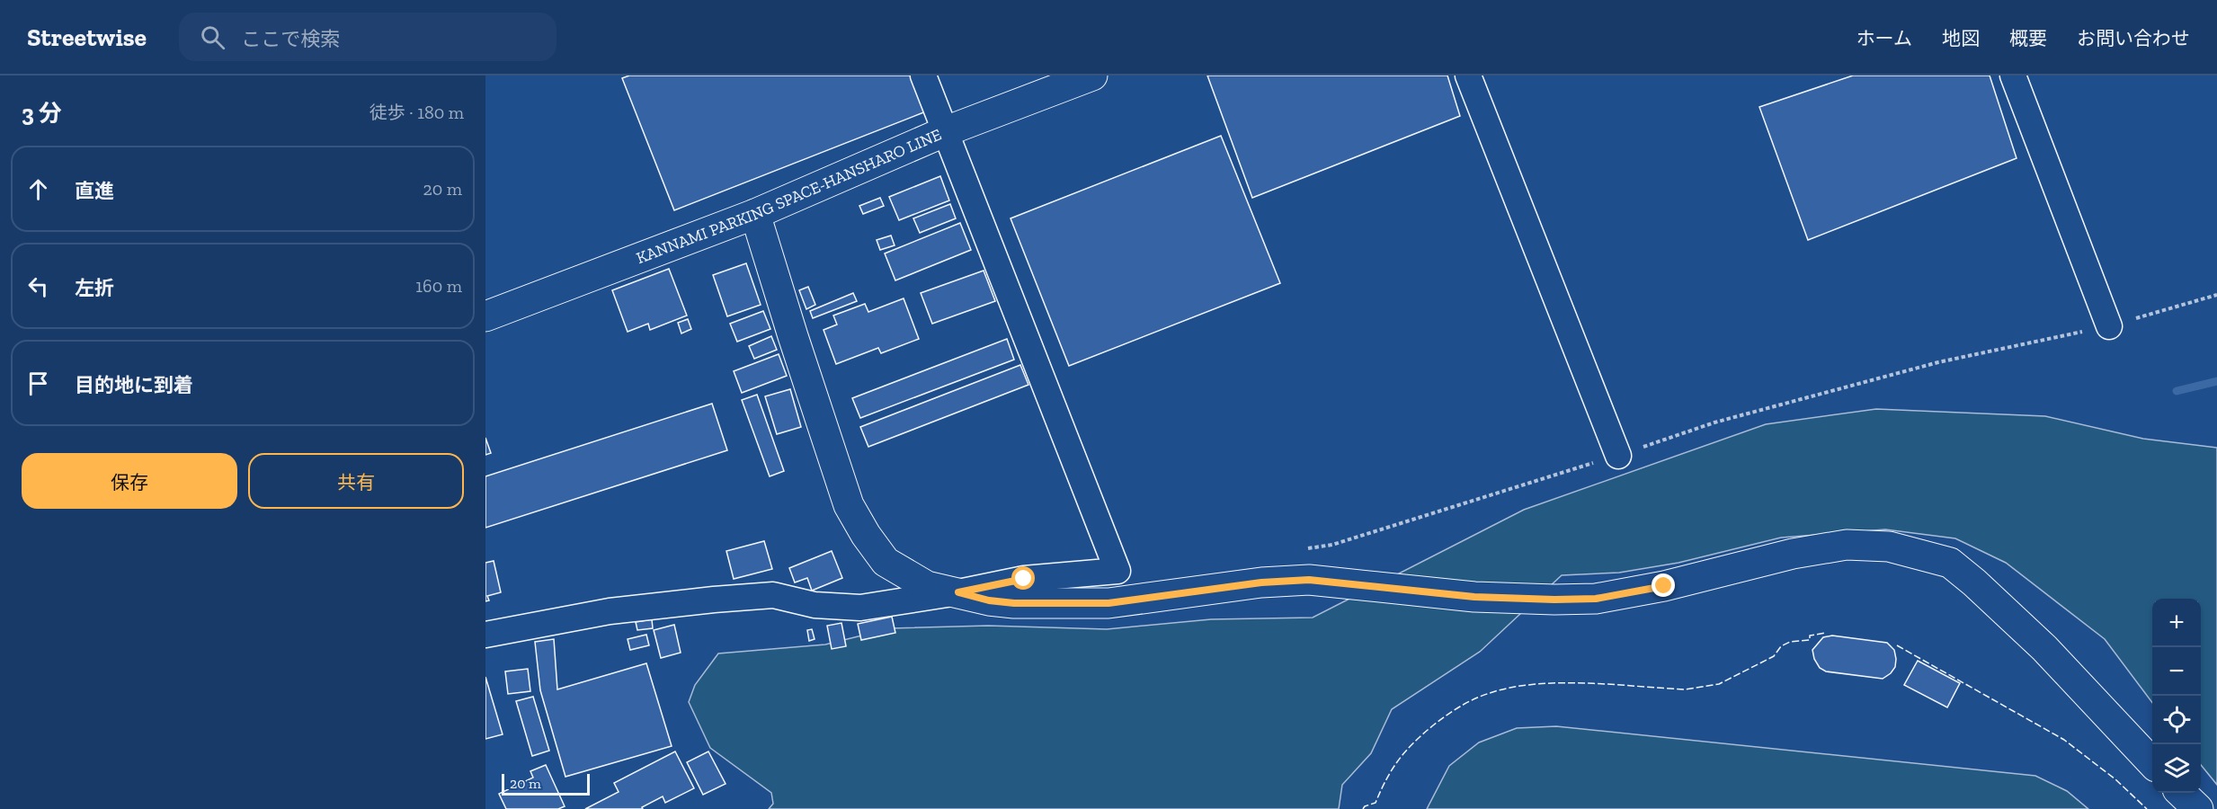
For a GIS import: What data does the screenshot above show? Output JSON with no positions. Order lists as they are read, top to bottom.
{
  "streets": {
    "street": ["KANNAMI PARKING SPACE-HANSHARO LINE"]
  },
  "scale_bar": "20 m",
  "page": {
    "header": "Streetwise",
    "search": "ここで検索",
    "nav": [
      "ホーム",
      "地図",
      "概要",
      "お問い合わせ"
    ],
    "heading": ["3 分", "徒歩 · 180 m"],
    "list": [
      ["直進", "20 m"],
      ["左折", "160 m"],
      "目的地に到着"
    ],
    "buttons": ["保存", "共有"],
    "map_buttons": ["+", "−"],
    "scale": "20 m"
  }
}
